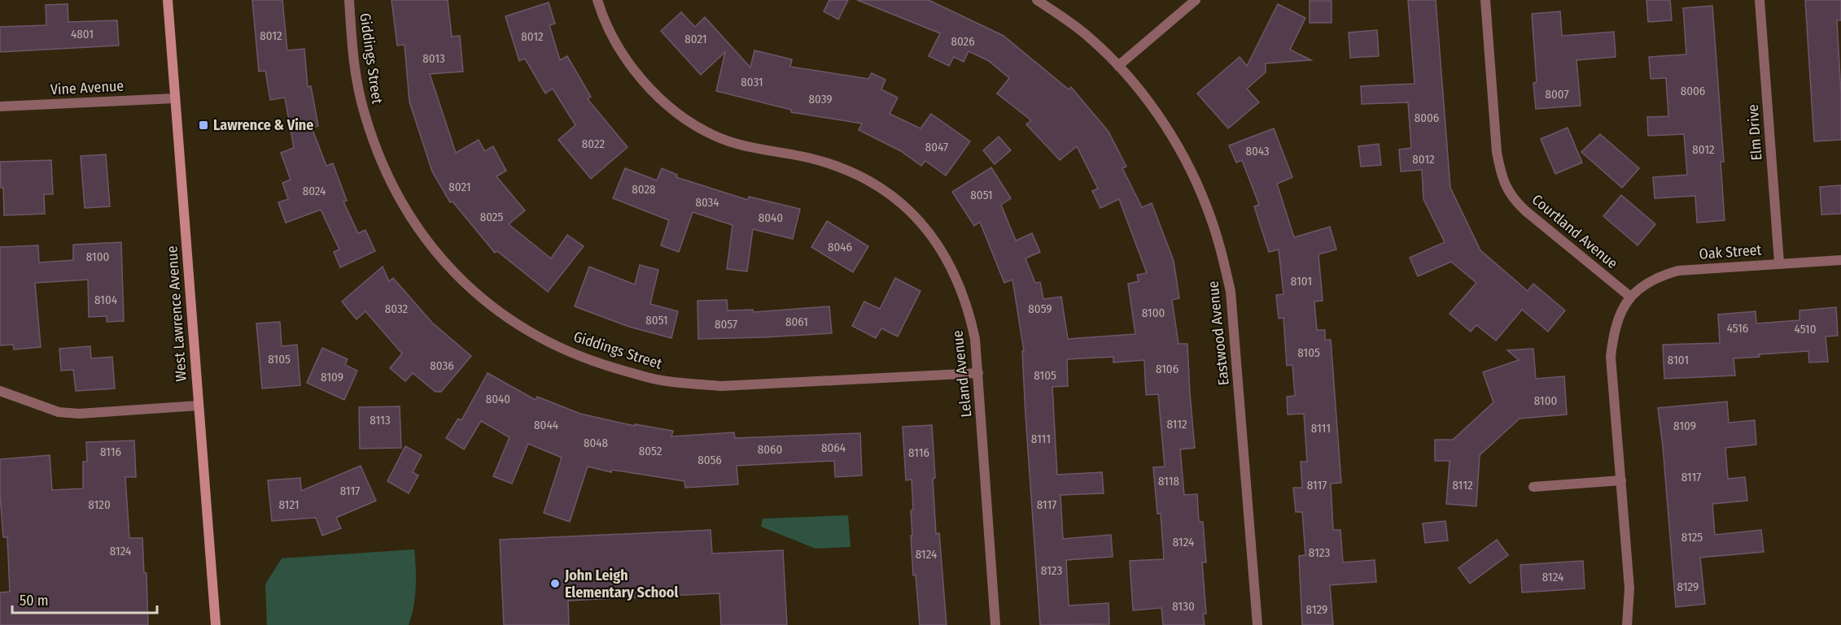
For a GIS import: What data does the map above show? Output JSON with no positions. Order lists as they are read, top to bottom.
{
  "streets": {
    "main road": ["West Lawrence Avenue"],
    "street": [
      "Giddings Street",
      "Vine Avenue",
      "Elm Drive",
      "Courtland Avenue",
      "Oak Street",
      "Eastwood Avenue",
      "Leland Avenue"
    ]
  },
  "crossings": [
    ["Giddings Street", "Leland Avenue"],
    ["Vine Avenue", "West Lawrence Avenue"],
    ["Elm Drive", "Oak Street"],
    ["Courtland Avenue", "Oak Street"]
  ],
  "places": {
    "transit": ["Lawrence & Vine"],
    "other": ["John Leigh Elementary School"]
  },
  "house_numbers": [
    "4801",
    "8012",
    "8012",
    "8021",
    "8026",
    "8013",
    "8031",
    "8006",
    "8007",
    "8039",
    "8006",
    "8022",
    "8047",
    "8012",
    "8043",
    "8012",
    "8021",
    "8028",
    "8024",
    "8051",
    "8034",
    "8025",
    "8040",
    "8046",
    "8100",
    "8101",
    "8104",
    "8032",
    "8059",
    "8100",
    "8051",
    "8061",
    "8057",
    "4516",
    "4510",
    "8105",
    "8105",
    "8101",
    "8036",
    "8106",
    "8105",
    "8109",
    "8040",
    "8100",
    "8113",
    "8112",
    "8044",
    "8109",
    "8111",
    "8111",
    "8048",
    "8064",
    "8060",
    "8052",
    "8116",
    "8116",
    "8056",
    "8117",
    "8118",
    "8117",
    "8112",
    "8117",
    "8120",
    "8121",
    "8117",
    "8125",
    "8124",
    "8124",
    "8123",
    "8124",
    "8123",
    "8124",
    "8129",
    "8130",
    "8129"
  ],
  "scale_bar": "50 m"
}
